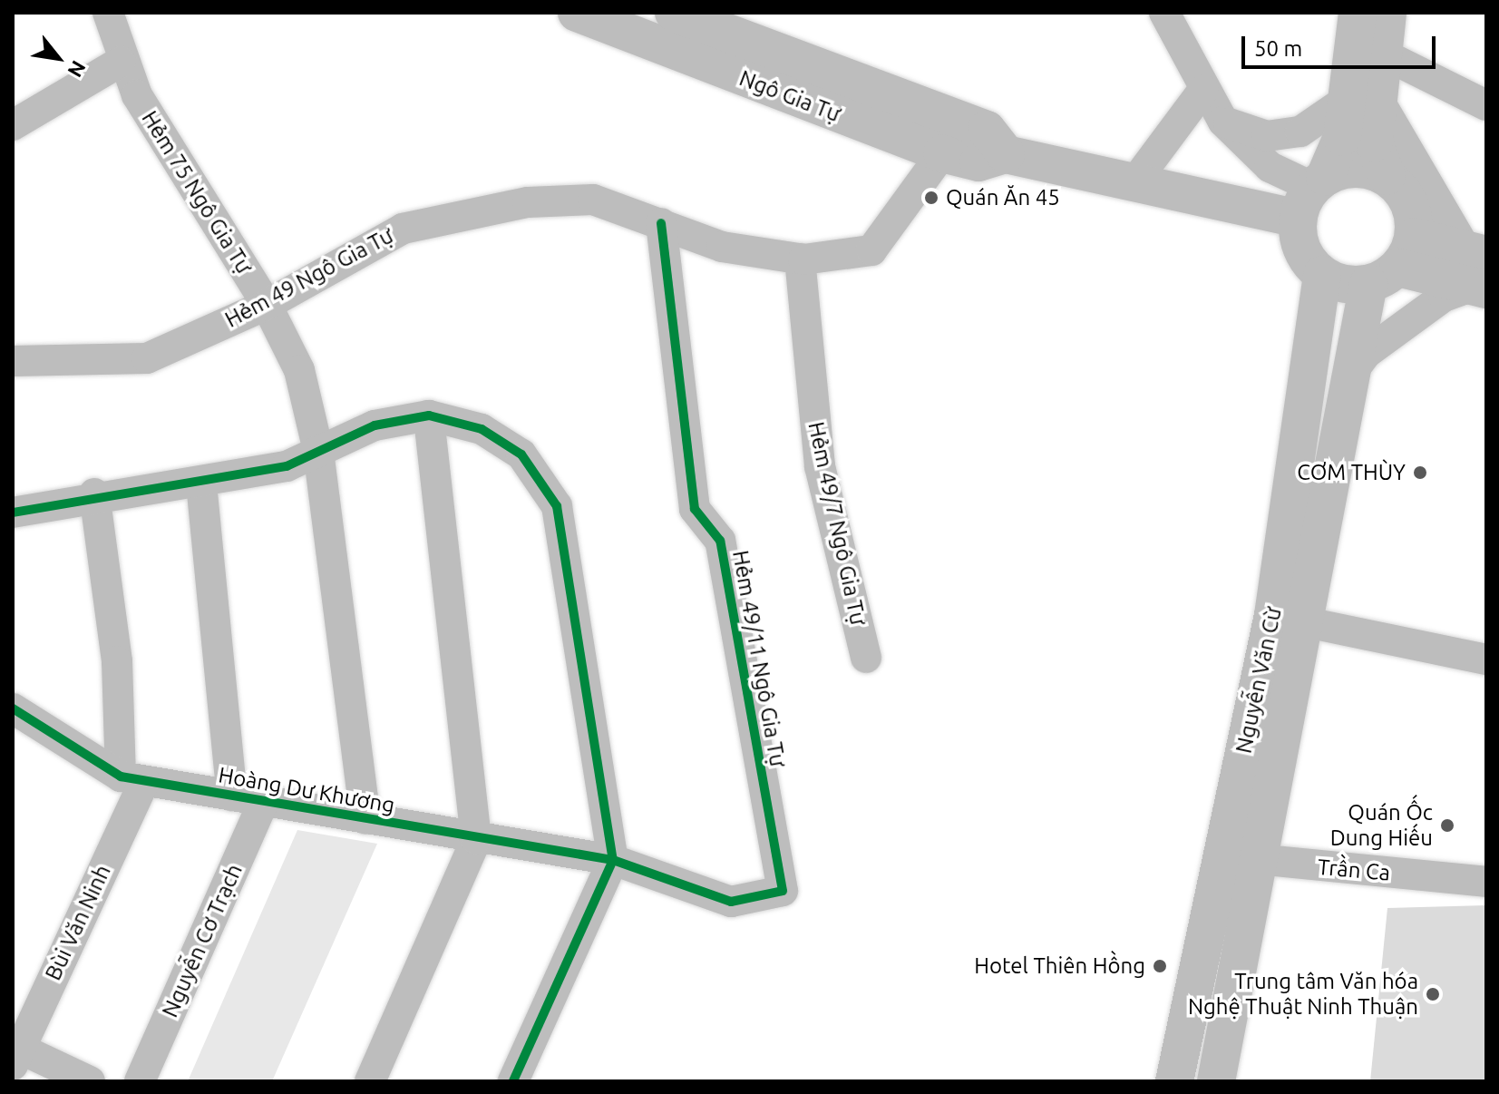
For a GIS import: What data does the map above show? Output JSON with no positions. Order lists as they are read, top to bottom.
{
  "streets": {
    "main road": ["Ngô Gia Tự", "Nguyễn Văn Cừ"],
    "street": [
      "Hẻm 75 Ngô Gia Tự",
      "Hẻm 49 Ngô Gia Tự",
      "Hẻm 49/7 Ngô Gia Tự",
      "Hẻm 49/11 Ngô Gia Tự",
      "Hoàng Dư Khương",
      "Trần Ca",
      "Bùi Văn Ninh",
      "Nguyễn Cơ Trạch"
    ]
  },
  "crossings": [
    ["Ngô Gia Tự", "Hẻm 49 Ngô Gia Tự"],
    ["Ngô Gia Tự", "Nguyễn Văn Cừ"],
    ["Hẻm 75 Ngô Gia Tự", "Hẻm 49 Ngô Gia Tự"],
    ["Hẻm 75 Ngô Gia Tự", "Hoàng Dư Khương"],
    ["Hẻm 49 Ngô Gia Tự", "Hẻm 49/7 Ngô Gia Tự"],
    ["Hẻm 49 Ngô Gia Tự", "Hẻm 49/11 Ngô Gia Tự"],
    ["Hẻm 49/11 Ngô Gia Tự", "Hoàng Dư Khương"],
    ["Nguyễn Văn Cừ", "Trần Ca"],
    ["Hoàng Dư Khương", "Bùi Văn Ninh"],
    ["Hoàng Dư Khương", "Nguyễn Cơ Trạch"]
  ],
  "places": [
    "Quán Ăn 45",
    "CƠM THÙY",
    "Quán Ốc Dung Hiếu",
    "Hotel Thiên Hồng",
    "Trung tâm Văn hóa Nghệ Thuật Ninh Thuận"
  ],
  "scale_bar": "50 m",
  "north": "bottom right"
}
